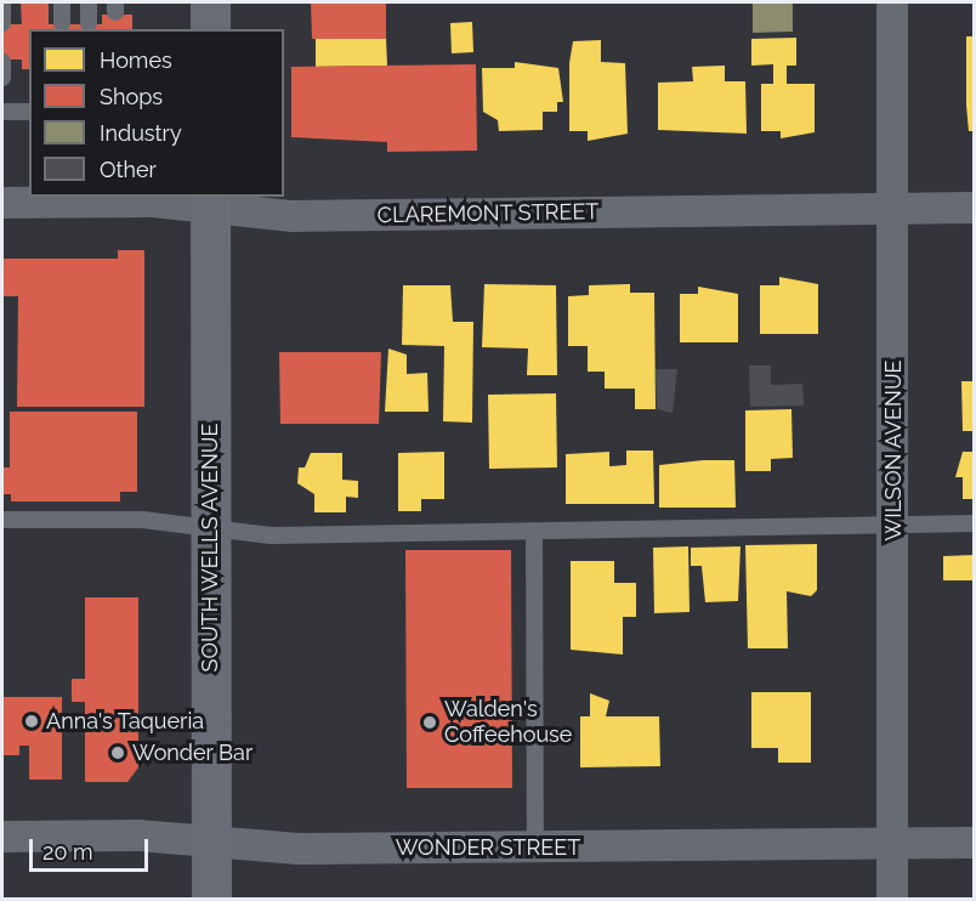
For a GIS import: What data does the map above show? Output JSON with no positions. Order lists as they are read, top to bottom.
{
  "streets": {
    "main road": ["SOUTH WELLS AVENUE"],
    "street": ["CLAREMONT STREET", "WILSON AVENUE", "WONDER STREET"]
  },
  "crossings": [
    ["CLAREMONT STREET", "WILSON AVENUE"],
    ["CLAREMONT STREET", "SOUTH WELLS AVENUE"],
    ["WILSON AVENUE", "WONDER STREET"],
    ["SOUTH WELLS AVENUE", "WONDER STREET"]
  ],
  "places": ["Anna's Taqueria", "Walden's Coffeehouse", "Wonder Bar"],
  "legend": [
    "Homes",
    "Shops",
    "Industry",
    "Other"
  ],
  "scale_bar": "20 m"
}
